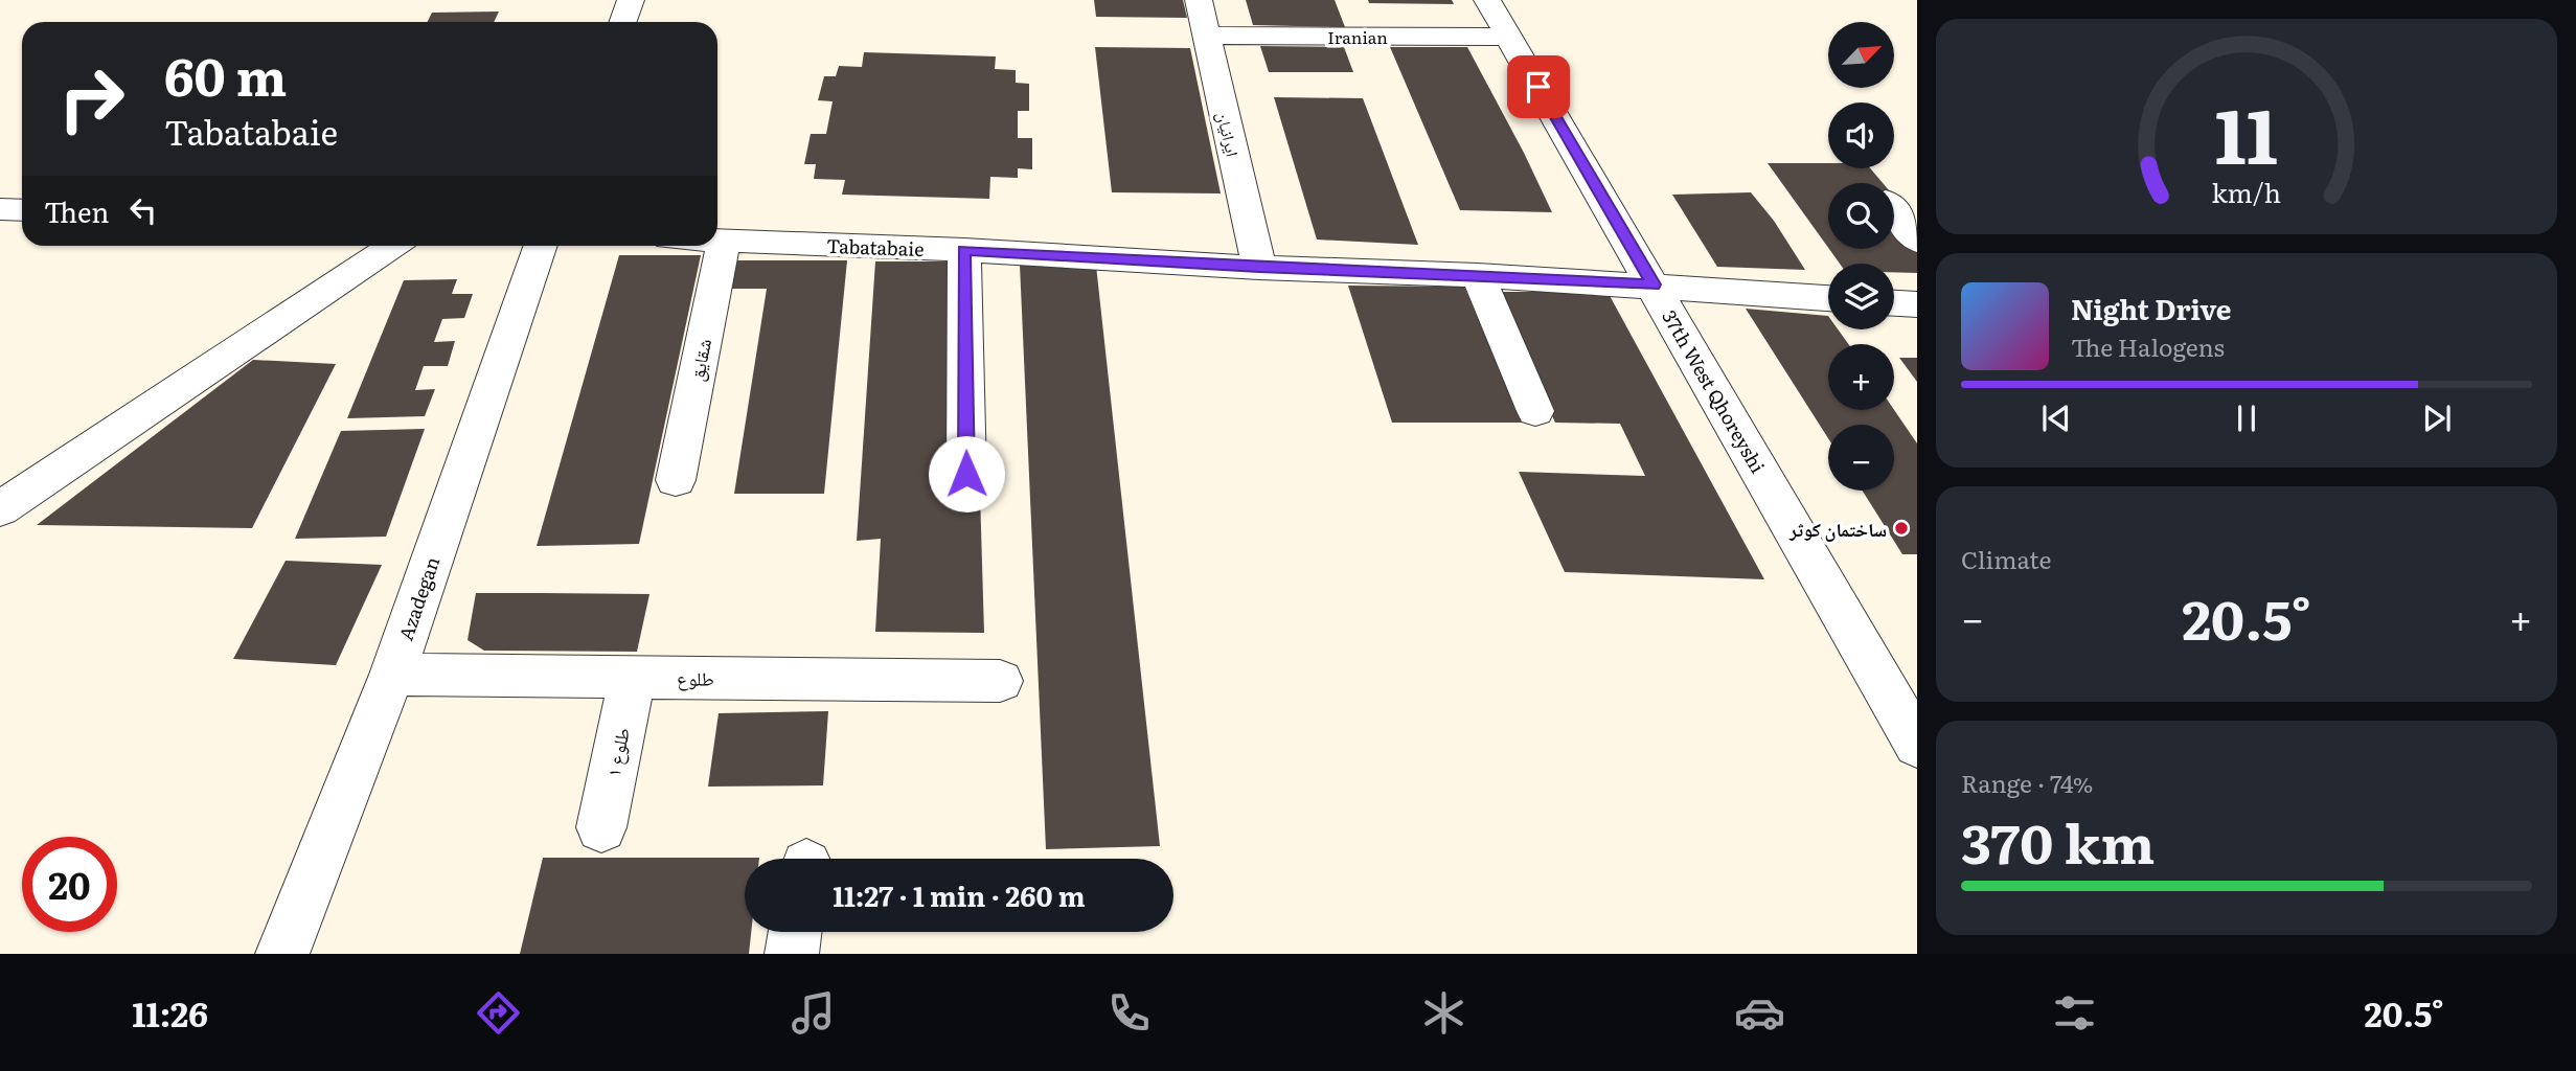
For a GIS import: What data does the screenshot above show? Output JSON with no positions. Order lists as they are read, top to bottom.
{
  "streets": {
    "street": [
      "Iranian",
      "ایرانیان",
      "Tabatabaie",
      "شقایق",
      "37th West Qhoreyshi",
      "Azadegan",
      "طلوع",
      "طلوع ۱"
    ]
  },
  "crossings": [
    ["Iranian", "ایرانیان"],
    ["Iranian", "37th West Qhoreyshi"],
    ["ایرانیان", "Tabatabaie"],
    ["Tabatabaie", "شقایق"],
    ["Tabatabaie", "37th West Qhoreyshi"],
    ["Azadegan", "طلوع"],
    ["طلوع", "طلوع ۱"]
  ],
  "places": ["ساختمان کوثر"],
  "north": "top right",
  "page": {
    "map_buttons": ["+", "−"],
    "turn": ["60 m", "Tabatabaie"],
    "then": "Then",
    "song": ["Night Drive", "The Halogens"],
    "tile": [
      "Climate",
      ["Range · 74%", "370 km"]
    ],
    "heat": ["−", "20.5°", "+"],
    "limit": "20",
    "trip": "11:27 · 1 min · 260 m",
    "tabs": ["11:26", "20.5°"],
    "gauge": ["11", "km/h"]
  }
}
